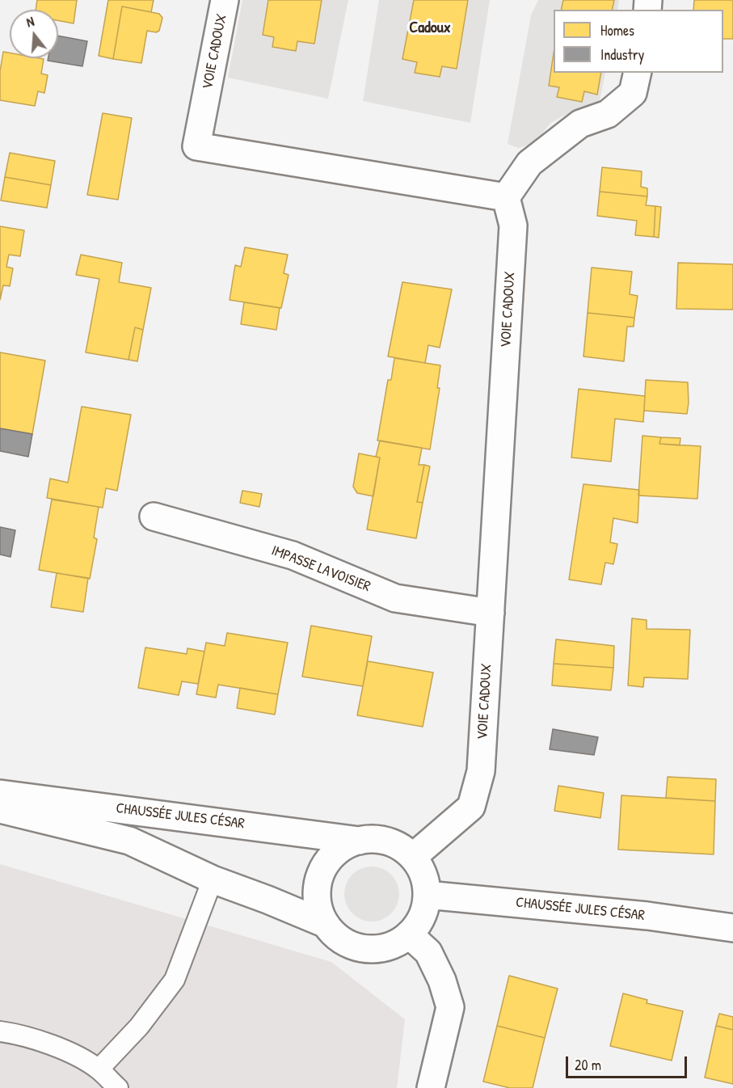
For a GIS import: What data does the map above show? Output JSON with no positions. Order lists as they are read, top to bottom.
{
  "streets": {
    "street": ["VOIE CADOUX", "IMPASSE LAVOISIER", "CHAUSSÉE JULES CÉSAR"]
  },
  "crossings": [
    ["VOIE CADOUX", "IMPASSE LAVOISIER"],
    ["VOIE CADOUX", "CHAUSSÉE JULES CÉSAR"]
  ],
  "districts": ["Cadoux"],
  "legend": ["Homes", "Industry"],
  "scale_bar": "20 m",
  "north": "top"
}
